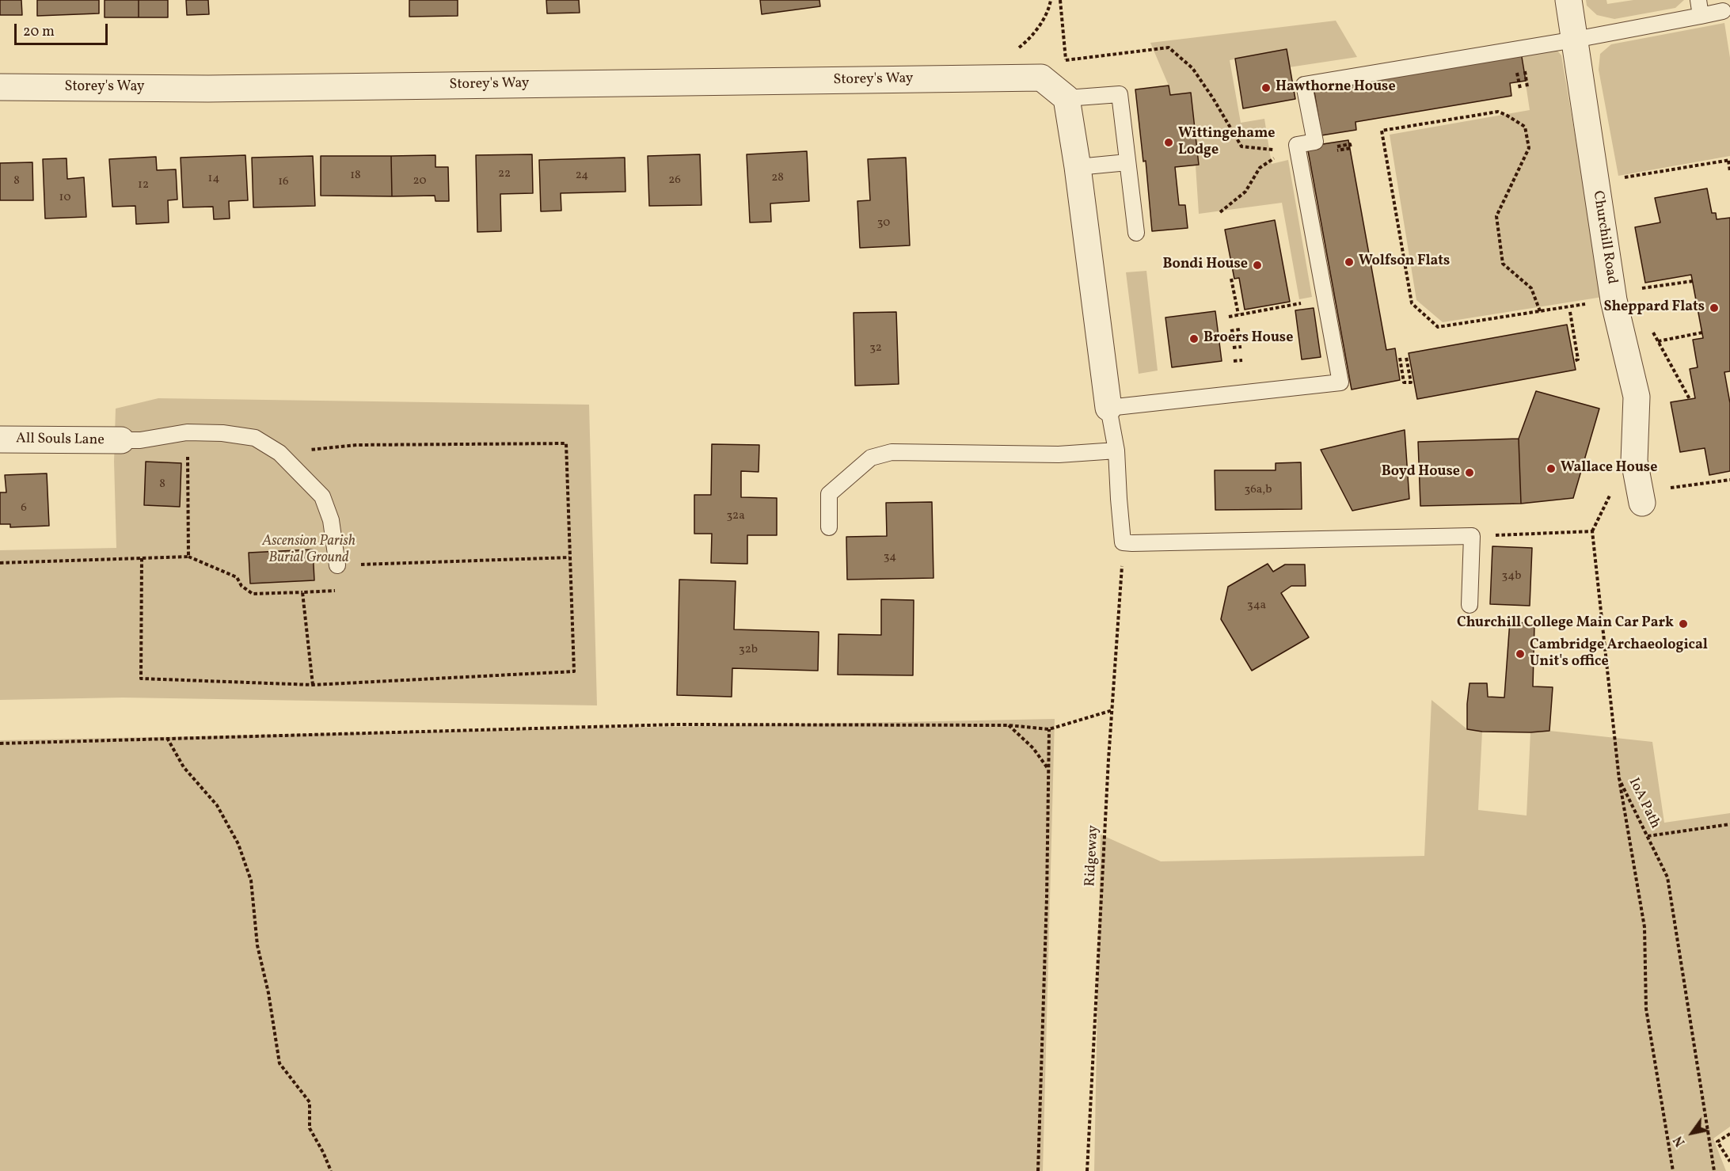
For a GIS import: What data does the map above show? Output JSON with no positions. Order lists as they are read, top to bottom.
{
  "streets": {
    "street": ["Storey's Way", "Churchill Road", "All Souls Lane"],
    "path": ["IoA Path", "Ridgeway"]
  },
  "parks": ["Ascension Parish Burial Ground"],
  "places": [
    "Hawthorne House",
    "Wittingehame Lodge",
    "Wolfson Flats",
    "Bondi House",
    "Sheppard Flats",
    "Broers House",
    "Wallace House",
    "Boyd House",
    "Churchill College Main Car Park",
    "Cambridge Archaeological Unit's office"
  ],
  "house_numbers": [
    "22",
    "18",
    "24",
    "28",
    "14",
    "26",
    "8",
    "20",
    "16",
    "12",
    "10",
    "30",
    "32",
    "8",
    "36a,b",
    "6",
    "32a",
    "34",
    "34b",
    "34a",
    "32b"
  ],
  "scale_bar": "20 m",
  "north": "bottom left"
}
